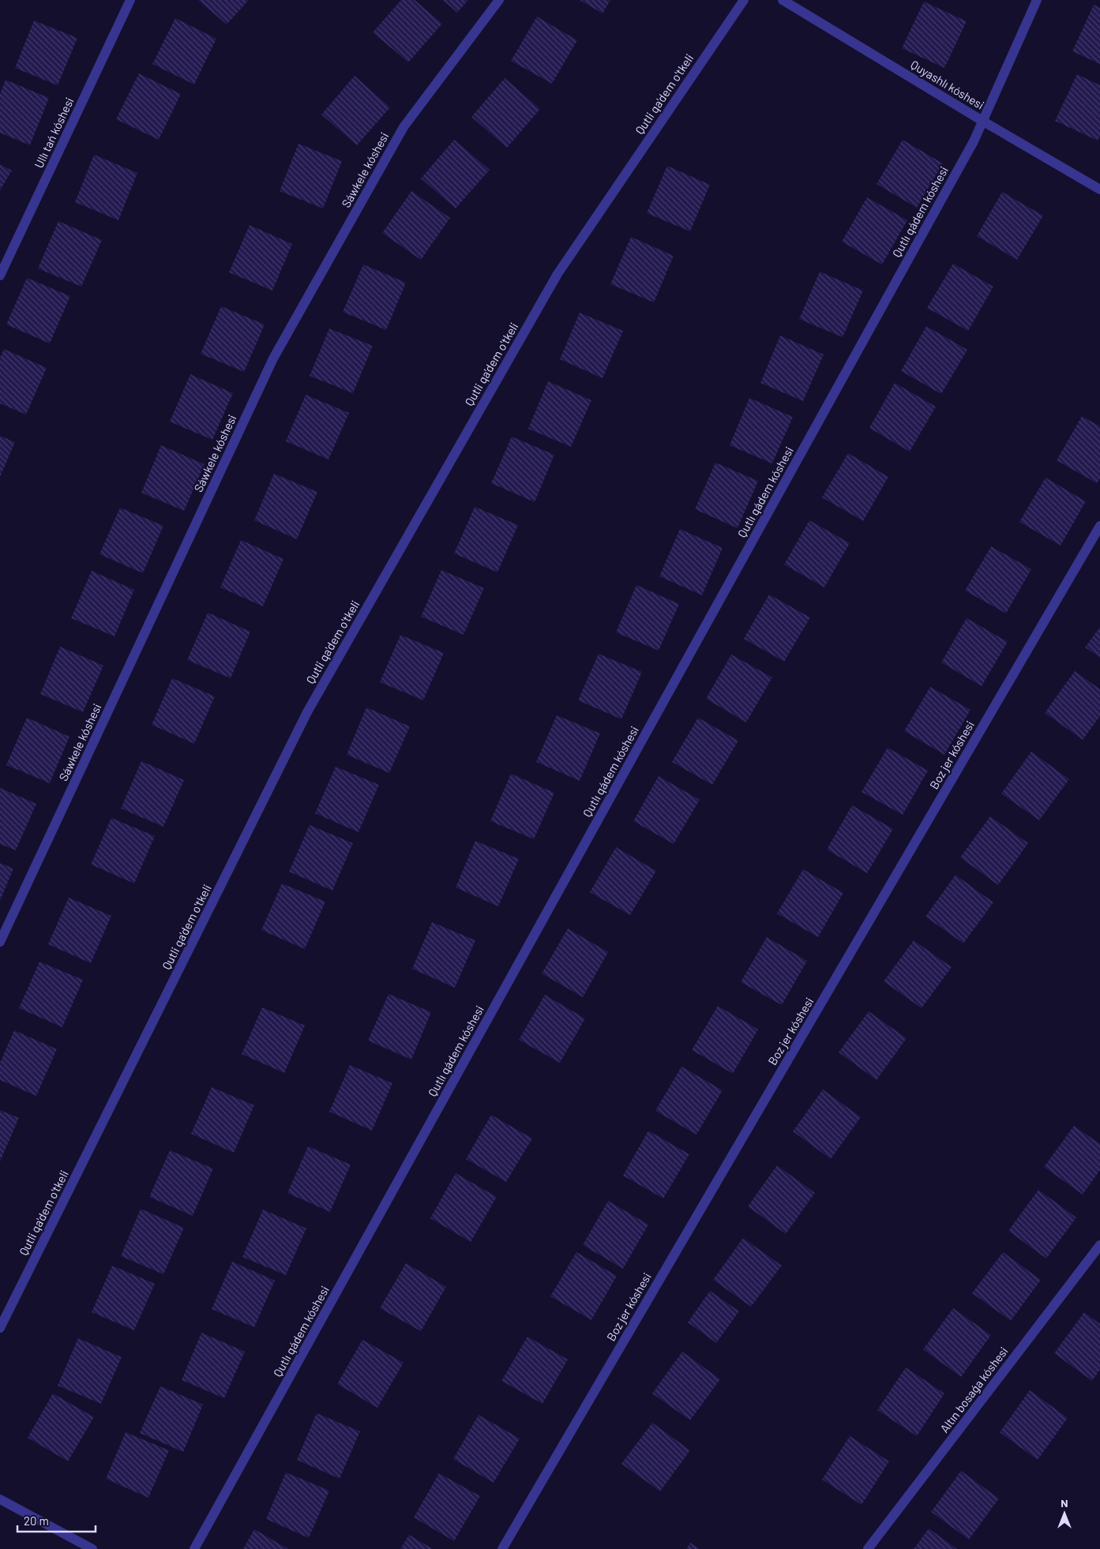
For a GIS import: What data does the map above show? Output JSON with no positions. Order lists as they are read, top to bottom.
{
  "streets": {
    "street": [
      "Quyashlı kóshesi",
      "Qutli qa'dem o'tkeli",
      "Ullı tań kóshesi",
      "Sáwkele kóshesi",
      "Qutlı qádem kóshesi",
      "Boz jer kóshesi",
      "Altın bosaǵa kóshesi"
    ]
  },
  "crossings": [
    ["Quyashlı kóshesi", "Qutlı qádem kóshesi"]
  ],
  "scale_bar": "20 m",
  "north": "top"
}
